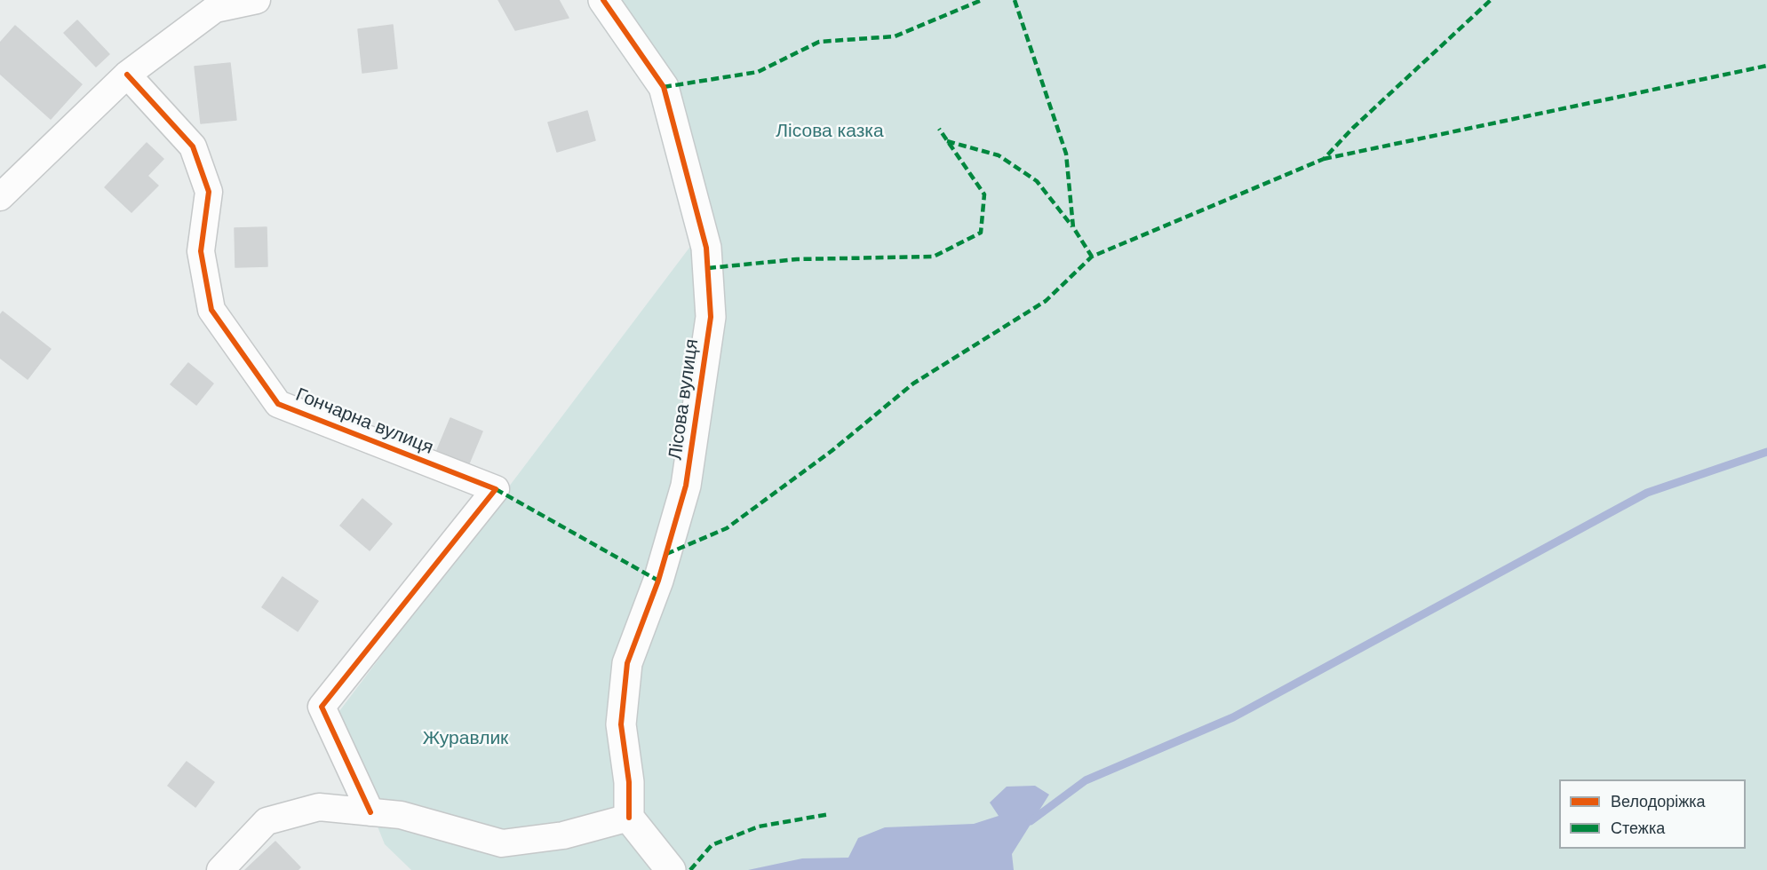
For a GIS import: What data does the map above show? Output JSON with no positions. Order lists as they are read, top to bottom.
{
  "streets": {
    "street": ["Лісова вулиця", "Гончарна вулиця"]
  },
  "parks": ["Лісова казка", "Журавлик"],
  "legend": ["Велодоріжка", "Стежка"]
}
